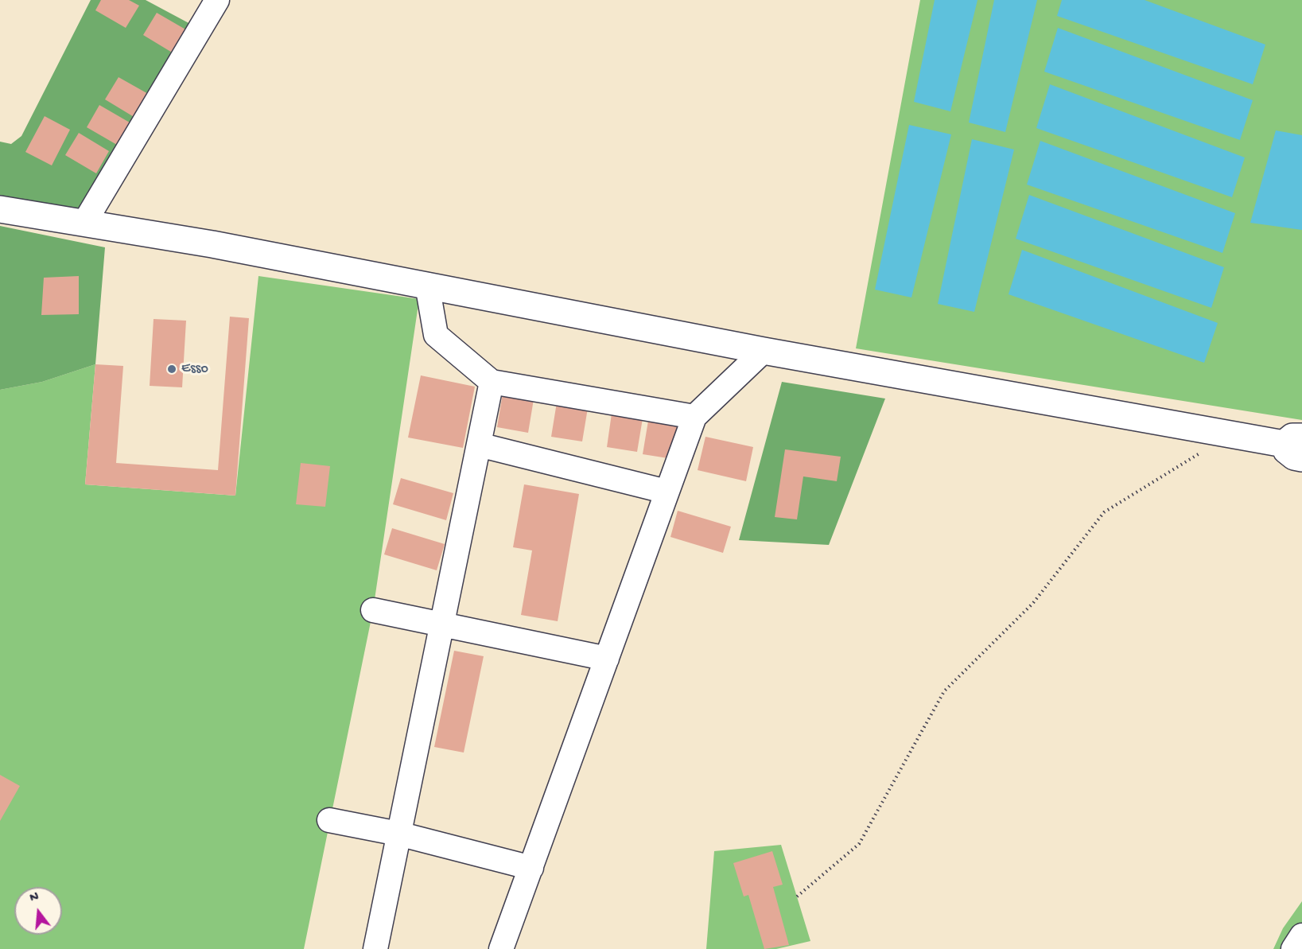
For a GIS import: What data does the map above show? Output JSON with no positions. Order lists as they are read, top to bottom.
{
  "places": ["Esso"],
  "north": "top"
}
